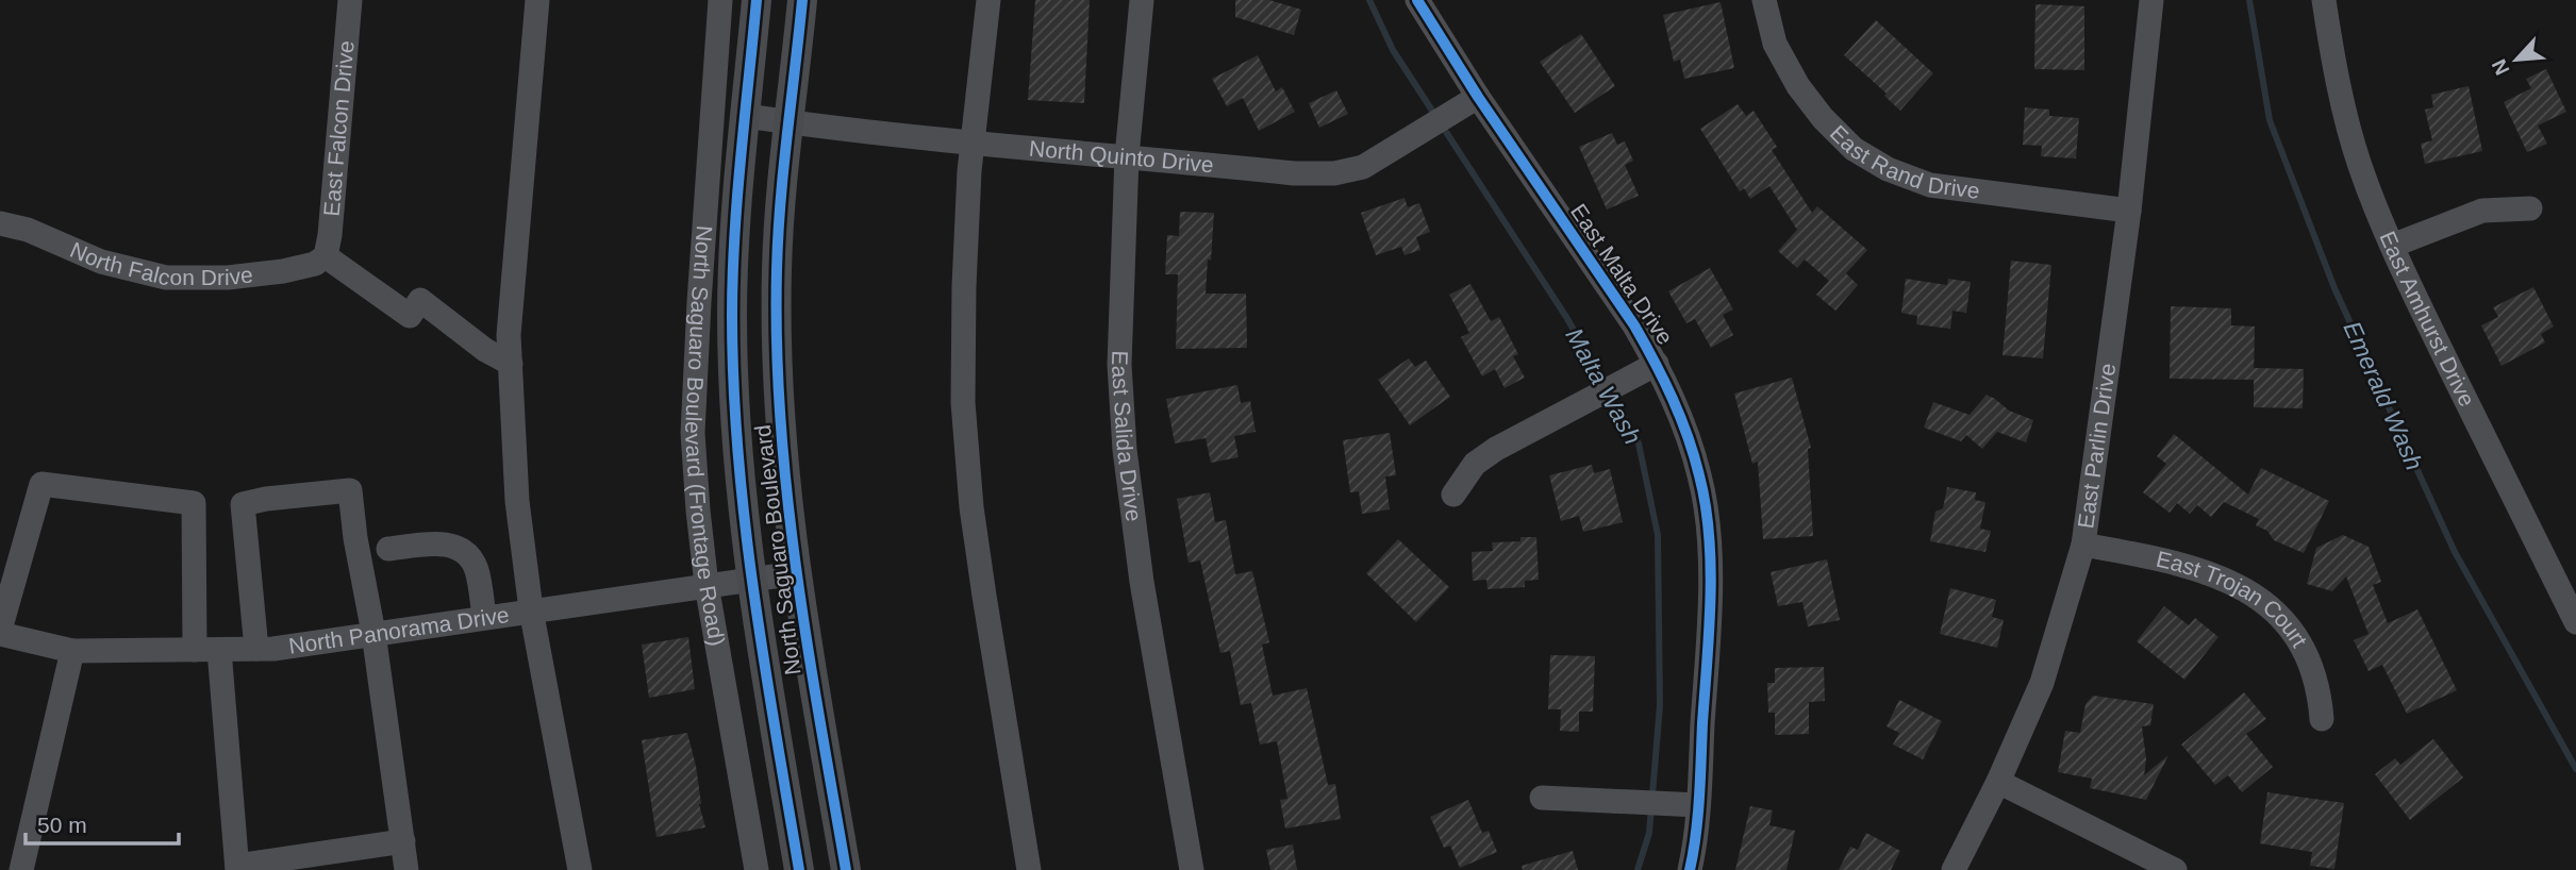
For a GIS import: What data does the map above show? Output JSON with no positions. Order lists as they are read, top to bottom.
{
  "streets": {
    "main road": ["North Saguaro Boulevard"],
    "street": [
      "East Falcon Drive",
      "North Quinto Drive",
      "East Rand Drive",
      "North Falcon Drive",
      "East Malta Drive",
      "East Amhurst Drive",
      "North Saguaro Boulevard (Frontage Road)",
      "East Salida Drive",
      "East Parlin Drive",
      "East Trojan Court",
      "North Panorama Drive"
    ]
  },
  "crossings": [
    ["East Falcon Drive", "North Falcon Drive"],
    ["North Quinto Drive", "East Malta Drive"],
    ["North Quinto Drive", "East Salida Drive"],
    ["North Quinto Drive", "North Saguaro Boulevard"],
    ["East Rand Drive", "East Parlin Drive"],
    ["North Saguaro Boulevard (Frontage Road)", "North Panorama Drive"],
    ["East Parlin Drive", "East Trojan Court"],
    ["North Saguaro Boulevard", "North Panorama Drive"]
  ],
  "water": ["Malta Wash", "Emerald Wash"],
  "scale_bar": "50 m",
  "north": "bottom left"
}
